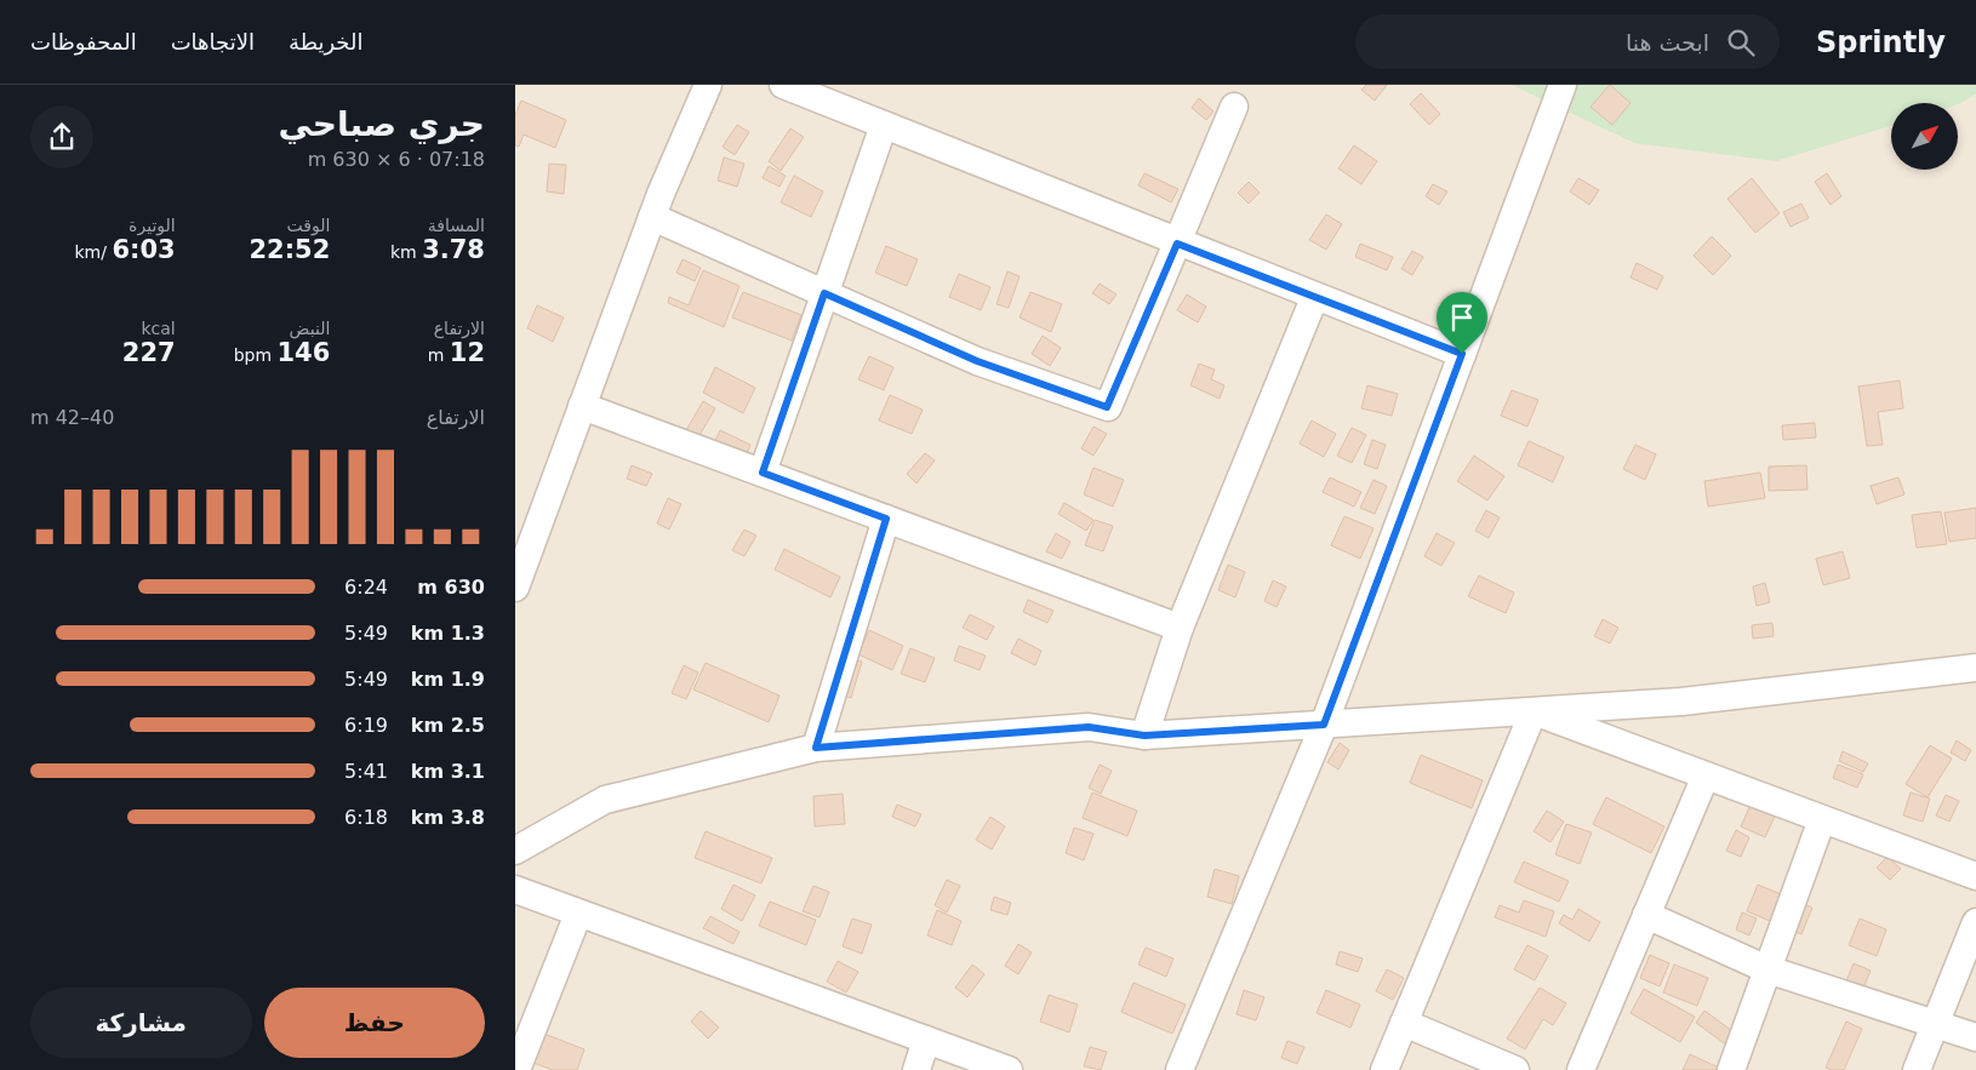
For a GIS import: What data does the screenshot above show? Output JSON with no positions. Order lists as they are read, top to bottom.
{
  "north": "top right",
  "page": {
    "header": "Sprintly",
    "search": "ابحث هنا",
    "nav": ["الخريطة", "الاتجاهات", "المحفوظات"],
    "heading": ["جري صباحي", "07:18 · 6 × 630 m"],
    "stats": [
      ["المسافة", "3.78 km"],
      ["الوقت", "22:52"],
      ["الوتيرة", "6:03 /km"],
      ["الارتفاع", "12 m"],
      ["النبض", "146 bpm"],
      ["kcal", "227"]
    ],
    "chart": ["الارتفاع", "40–42 m"],
    "list": [
      {
        "name": "630 m",
        "note": "6:24"
      },
      {
        "name": "1.3 km",
        "note": "5:49"
      },
      {
        "name": "1.9 km",
        "note": "5:49"
      },
      {
        "name": "2.5 km",
        "note": "6:19"
      },
      {
        "name": "3.1 km",
        "note": "5:41"
      },
      {
        "name": "3.8 km",
        "note": "6:18"
      }
    ],
    "buttons": ["حفظ", "مشاركة"]
  }
}
